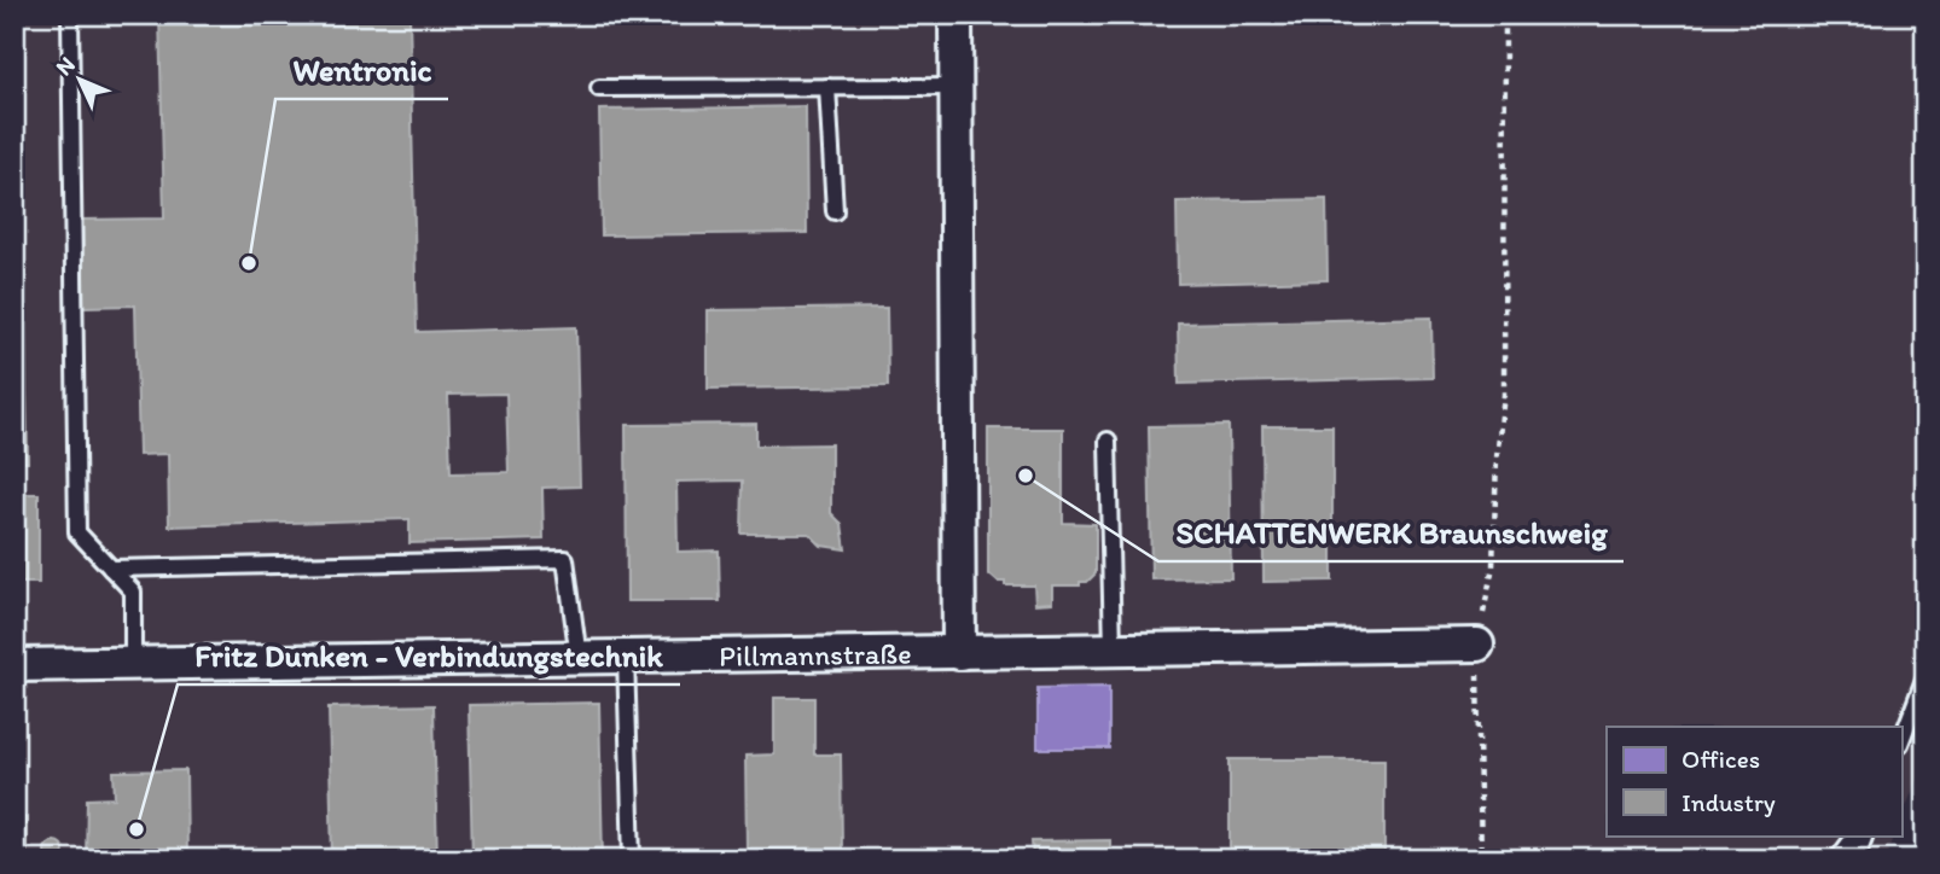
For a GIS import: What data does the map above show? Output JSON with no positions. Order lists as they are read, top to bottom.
{
  "streets": {
    "street": ["Pillmannstraße"]
  },
  "places": ["Wentronic", "SCHATTENWERK Braunschweig", "Fritz Dunken - Verbindungstechnik"],
  "legend": ["Offices", "Industry"],
  "north": "top left"
}
